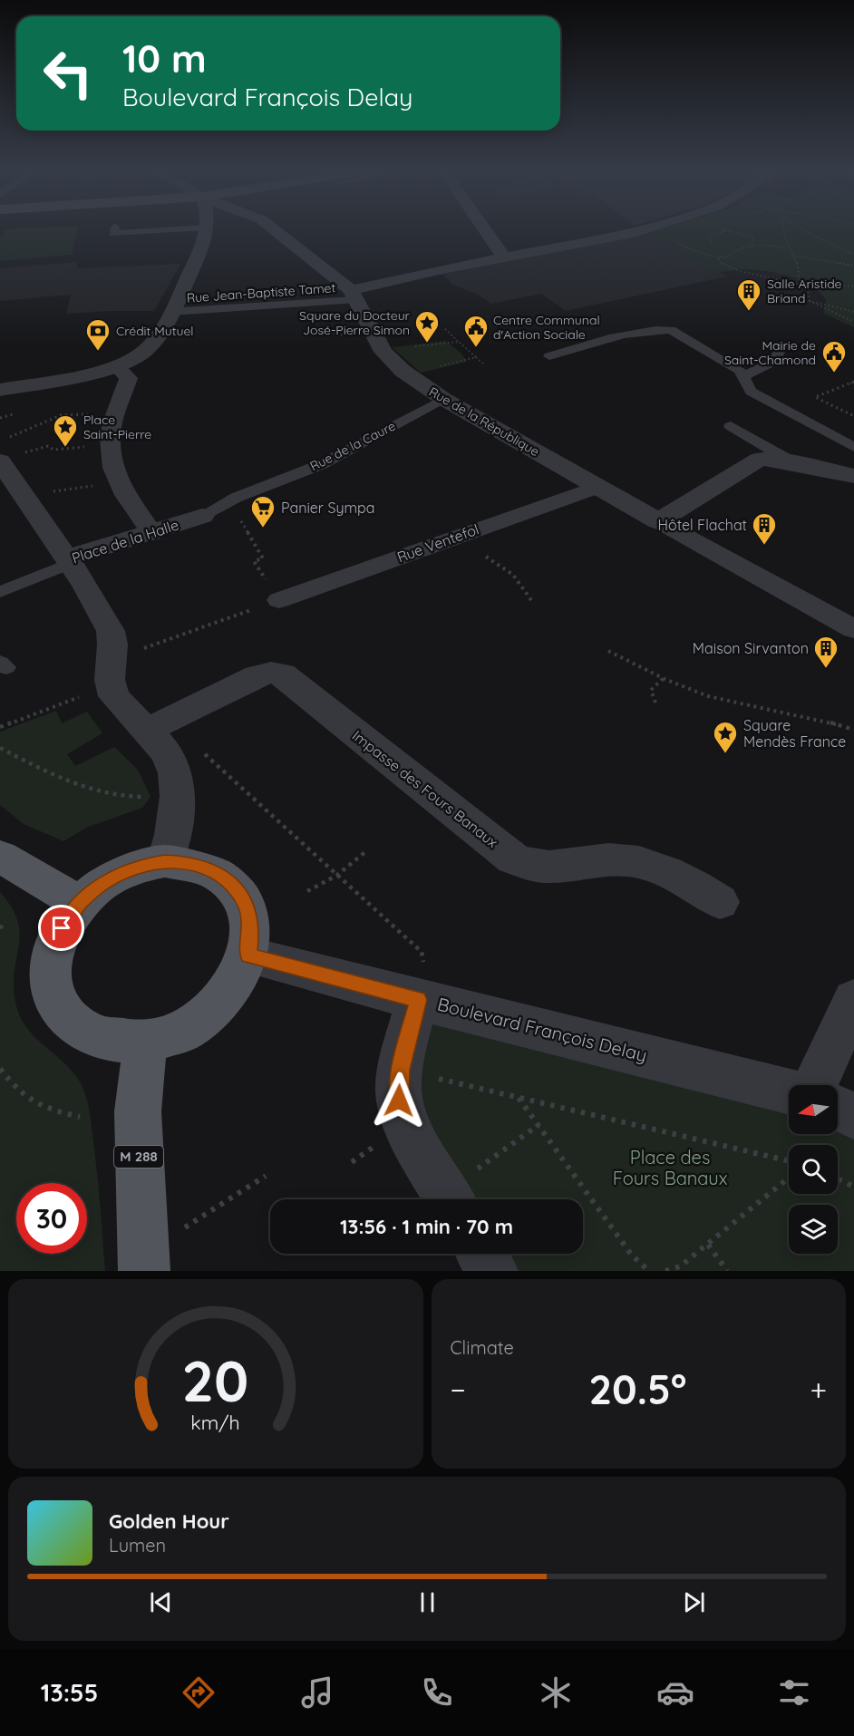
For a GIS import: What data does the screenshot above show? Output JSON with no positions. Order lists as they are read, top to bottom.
{
  "streets": {
    "main road": ["M 288"],
    "street": [
      "Rue de la République",
      "Place de la Halle",
      "Rue Ventefol",
      "Impasse des Fours Banaux",
      "Boulevard François Delay"
    ],
    "lane": ["Rue Jean-Baptiste Tamet", "Rue de la Caure"]
  },
  "crossings": [
    ["Rue Jean-Baptiste Tamet", "Rue de la République"],
    ["Rue de la République", "Rue de la Caure"],
    ["Rue de la République", "Rue Ventefol"],
    ["Rue de la Caure", "Place de la Halle"],
    ["Place de la Halle", "Impasse des Fours Banaux"],
    ["Boulevard François Delay", "M 288"]
  ],
  "parks": ["Place des Fours Banaux"],
  "places": {
    "building": ["Salle Aristide Briand", "Hôtel Flachat", "Maison Sirvanton"],
    "place": ["Square du Docteur José-Pierre Simon", "Place Saint-Pierre", "Square Mendès France"],
    "public building": ["Centre Communal d'Action Sociale", "Mairie de Saint-Chamond"],
    "bank": ["Crédit Mutuel"],
    "supermarket": ["Panier Sympa"]
  },
  "north": "left",
  "page": {
    "turn": ["10 m", "Boulevard François Delay"],
    "limit": "30",
    "trip": "13:56 · 1 min · 70 m",
    "tile": "Climate",
    "heat": ["−", "20.5°", "+"],
    "song": ["Golden Hour", "Lumen"],
    "tabs": "13:55",
    "gauge": ["20", "km/h"]
  }
}
